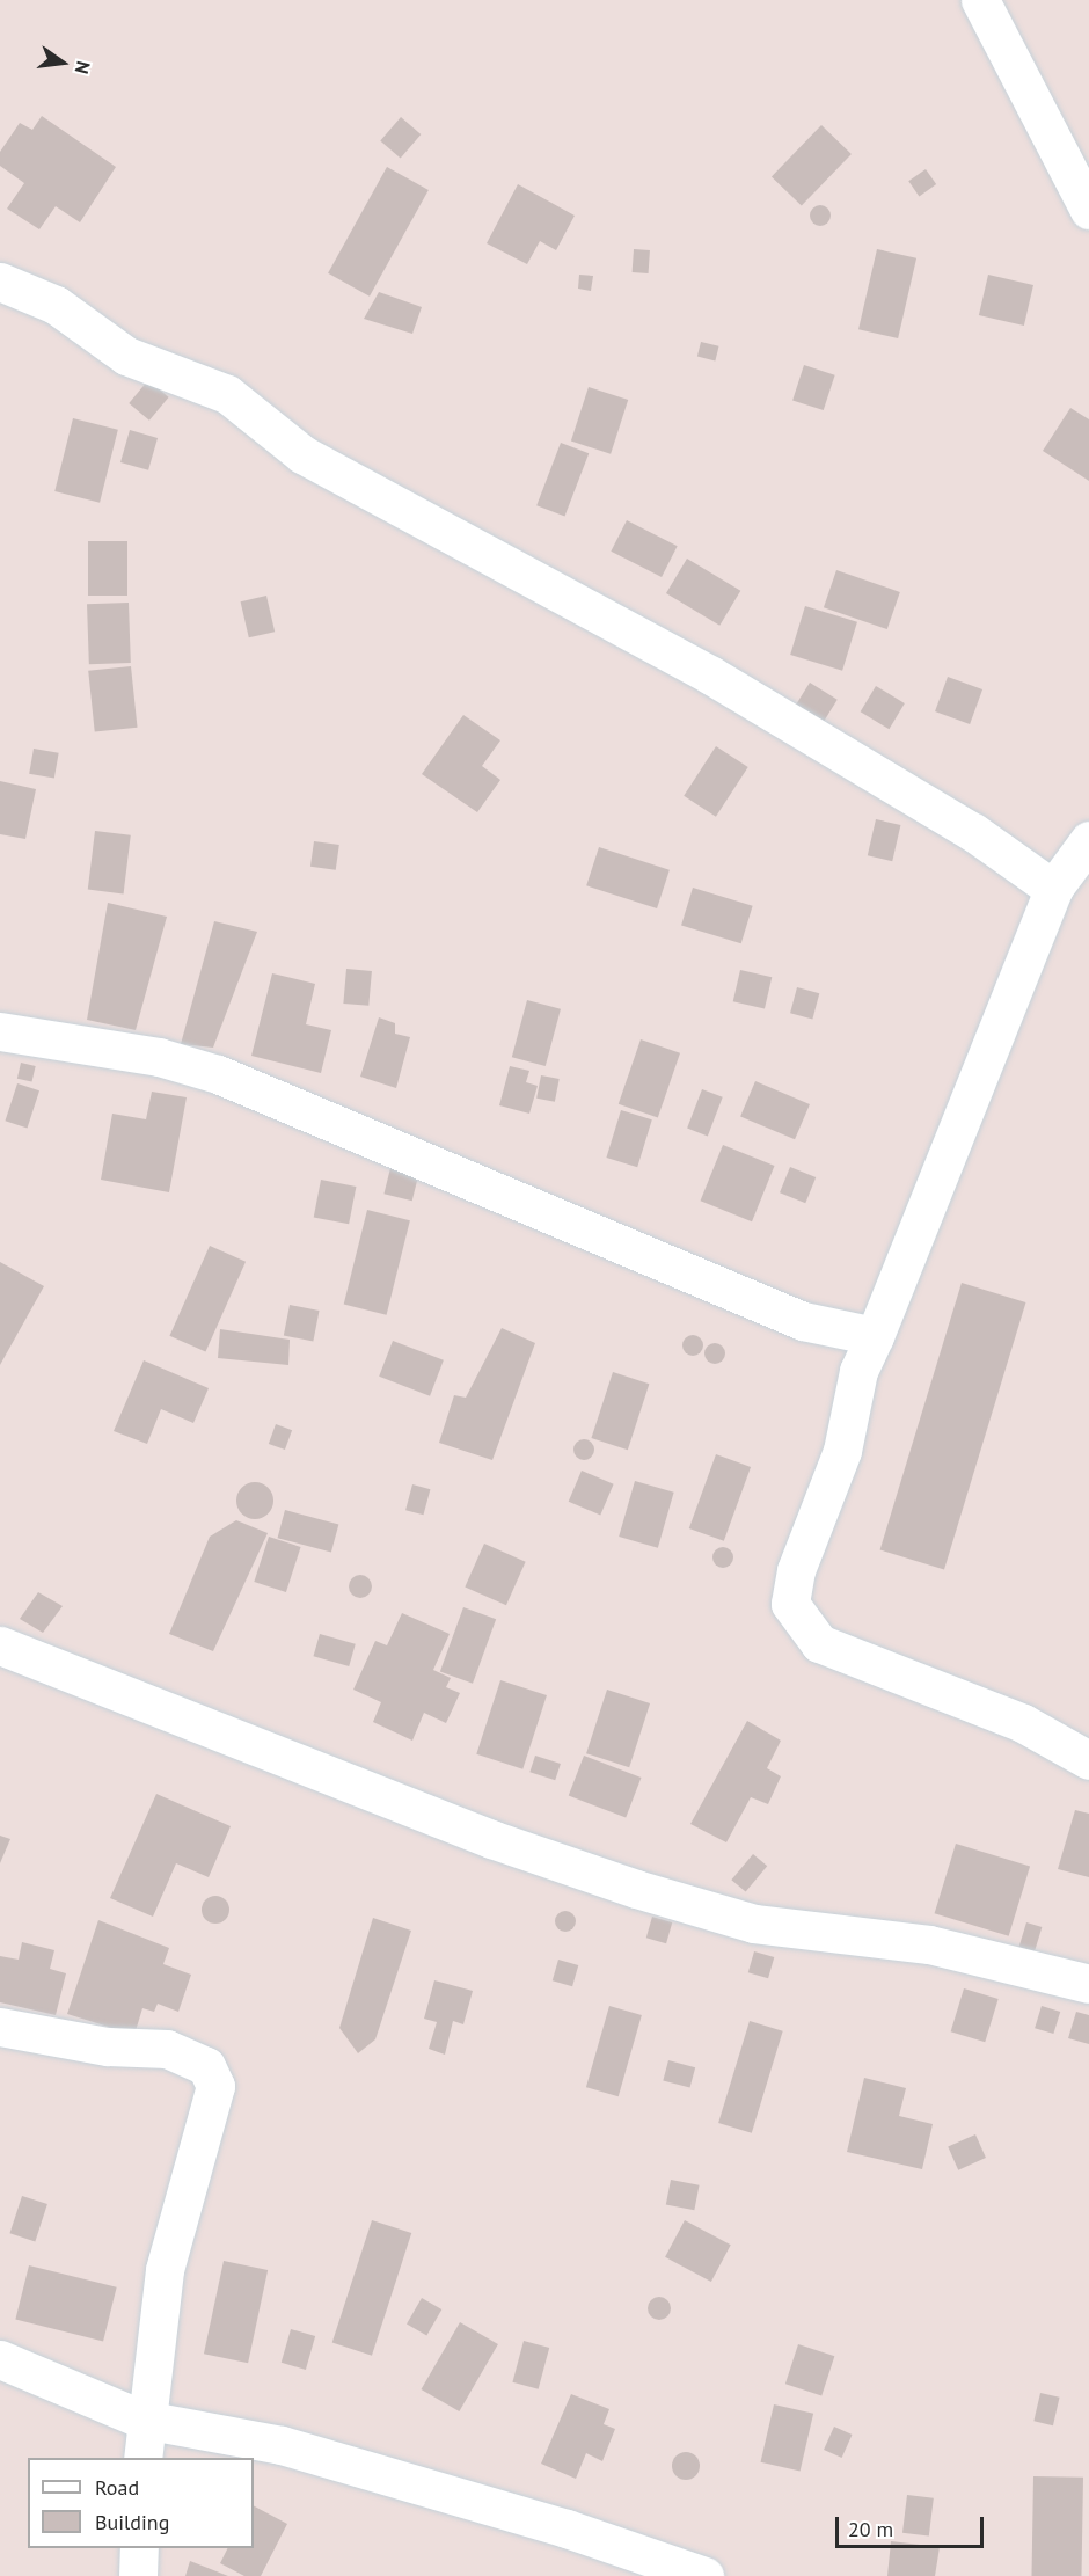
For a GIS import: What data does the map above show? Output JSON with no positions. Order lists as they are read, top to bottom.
{
  "legend": ["Road", "Building"],
  "scale_bar": "20 m",
  "north": "right"
}
